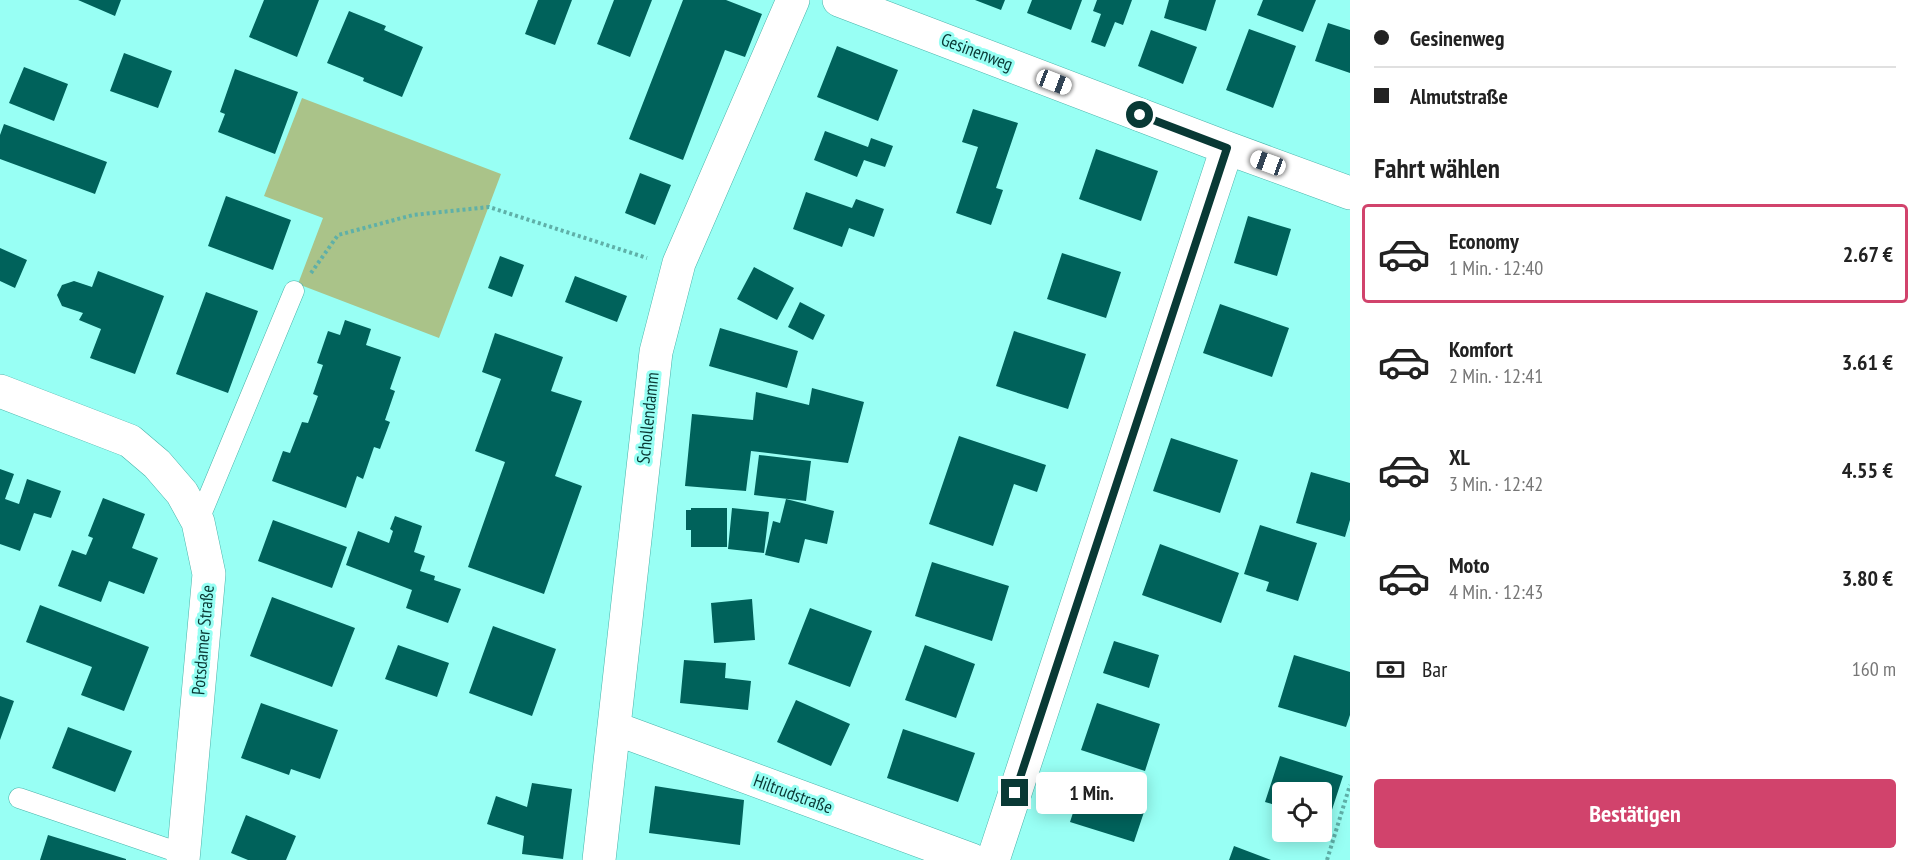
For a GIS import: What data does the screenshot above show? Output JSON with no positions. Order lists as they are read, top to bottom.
{
  "streets": {
    "street": [
      "Gesinenweg",
      "Schollendamm",
      "Potsdamer Straße",
      "Hiltrudstraße"
    ]
  },
  "crossings": [
    ["Schollendamm", "Hiltrudstraße"]
  ],
  "page": {
    "banner": ["Gesinenweg", "Almutstraße"],
    "heading": "Fahrt wählen",
    "list": [
      {
        "name": "Economy",
        "note": "1 Min. · 12:40",
        "value": "2.67 €"
      },
      {
        "name": "Komfort",
        "note": "2 Min. · 12:41",
        "value": "3.61 €"
      },
      {
        "name": "XL",
        "note": "3 Min. · 12:42",
        "value": "4.55 €"
      },
      {
        "name": "Moto",
        "note": "4 Min. · 12:43",
        "value": "3.80 €"
      }
    ],
    "pay": ["Bar", "160 m"],
    "buttons": "Bestätigen",
    "bubble": "1 Min."
  }
}
